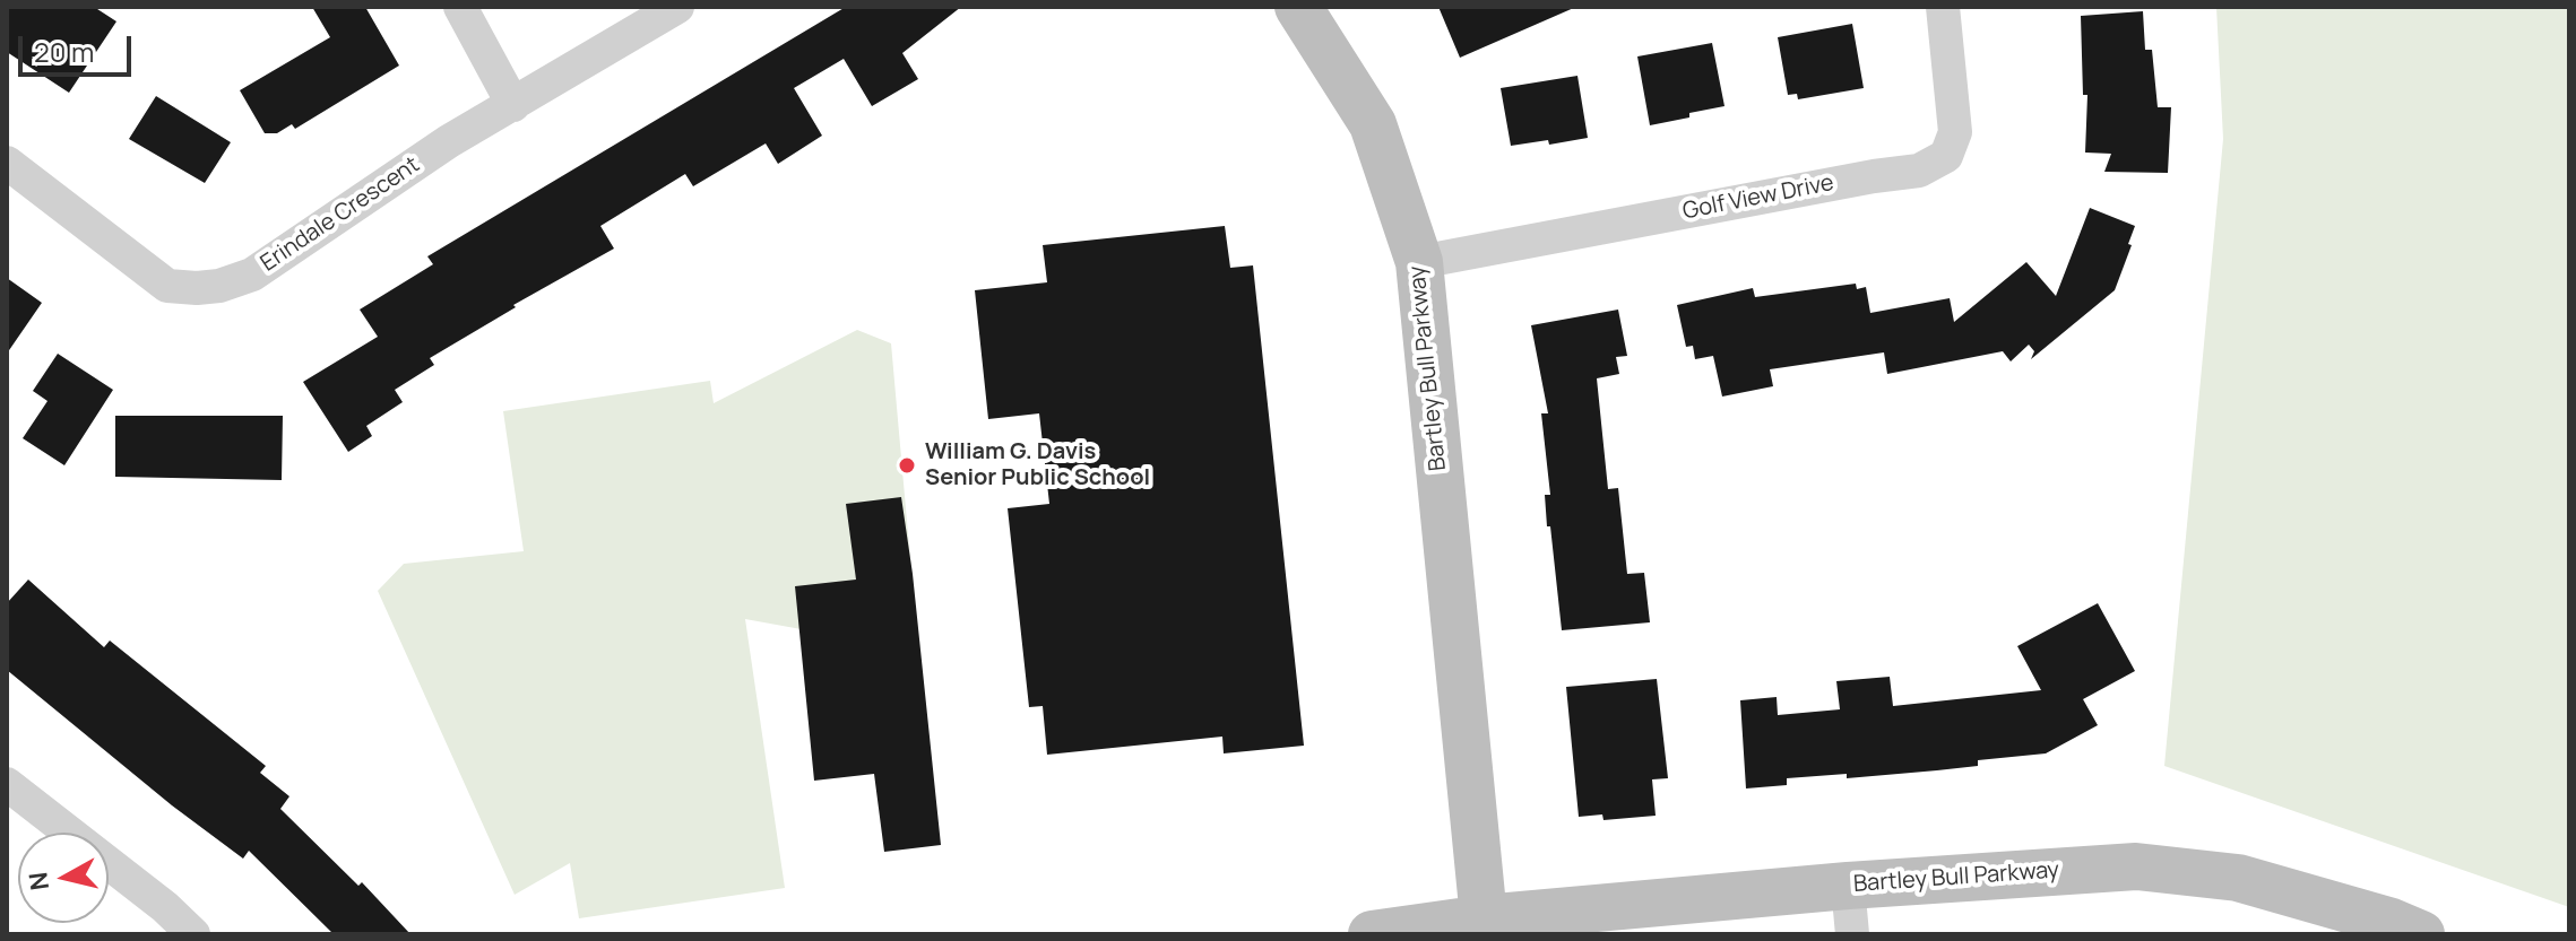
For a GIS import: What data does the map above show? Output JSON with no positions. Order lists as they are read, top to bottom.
{
  "streets": {
    "street": ["Golf View Drive", "Erindale Crescent", "Bartley Bull Parkway"]
  },
  "crossings": [
    ["Golf View Drive", "Bartley Bull Parkway"]
  ],
  "places": ["William G. Davis Senior Public School"],
  "scale_bar": "20 m",
  "north": "left"
}
